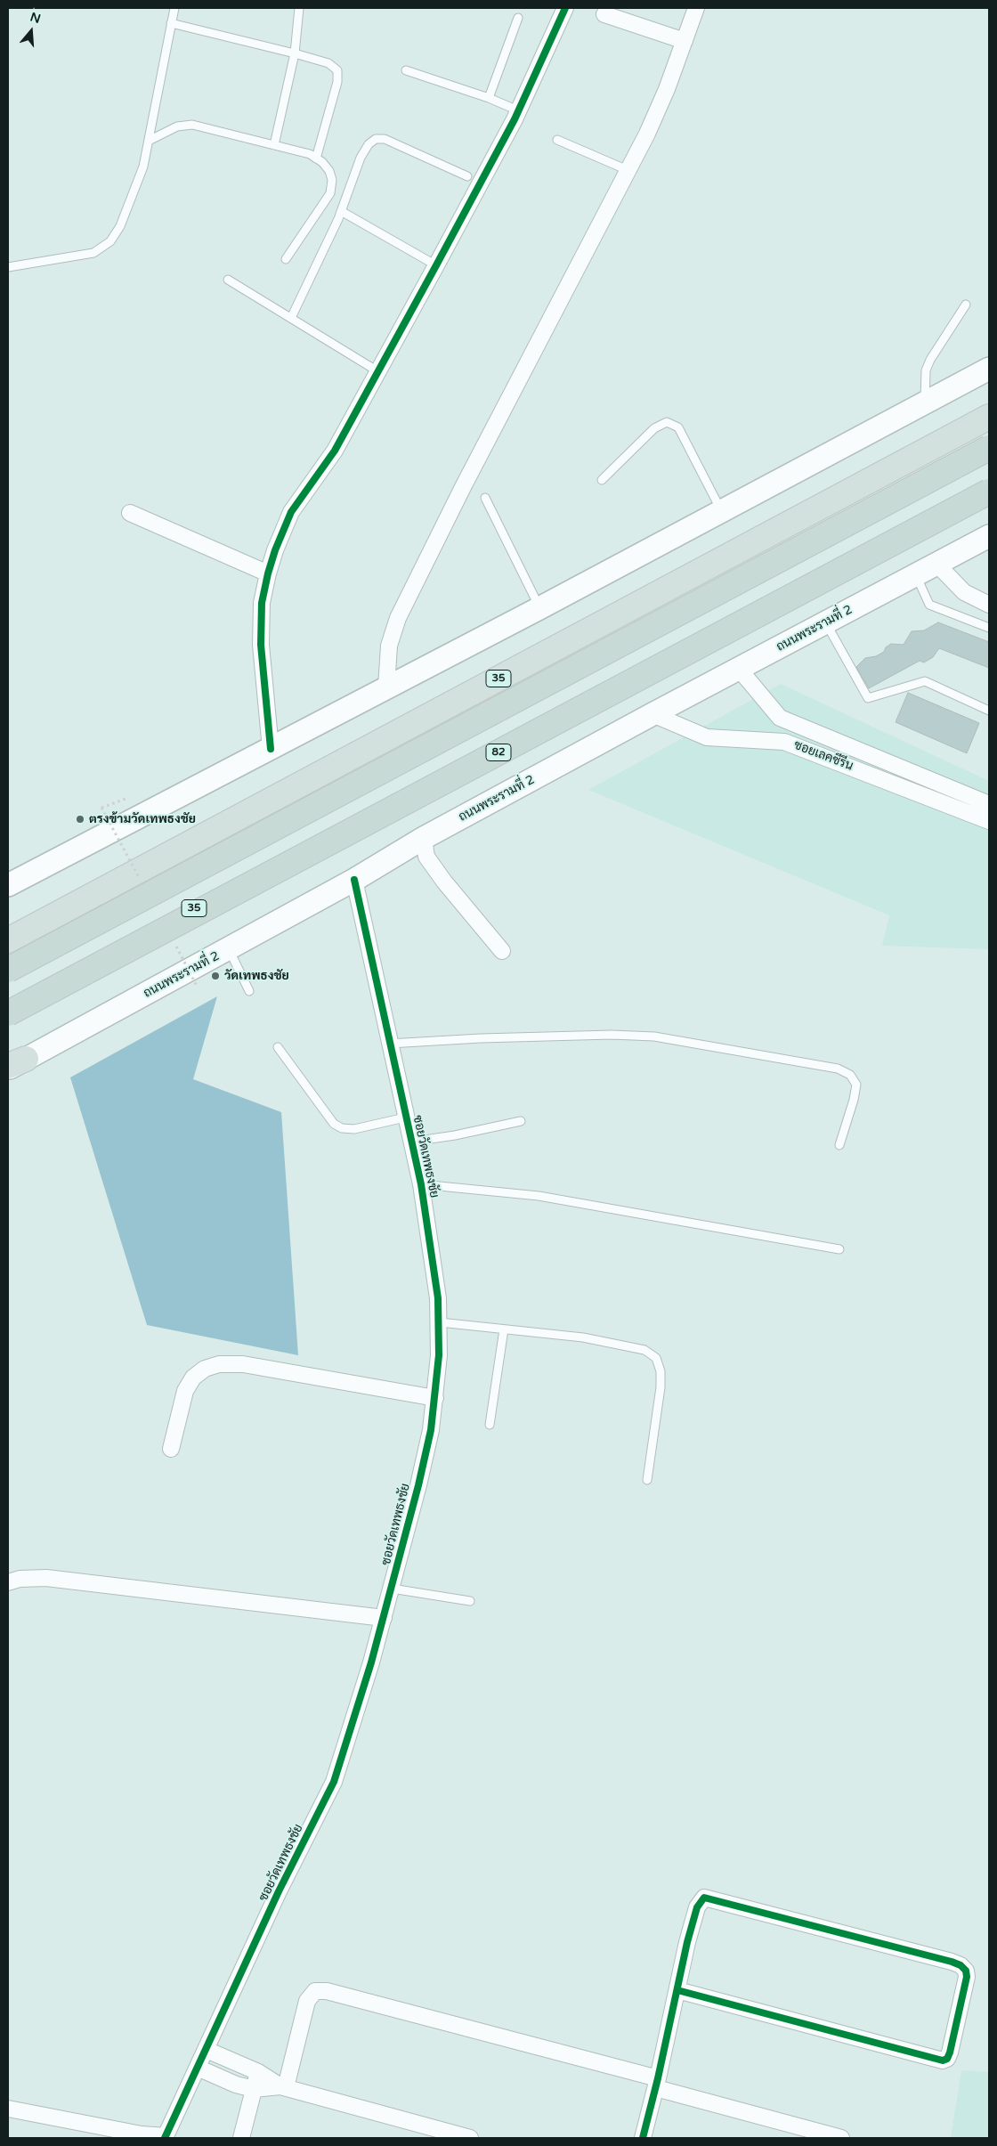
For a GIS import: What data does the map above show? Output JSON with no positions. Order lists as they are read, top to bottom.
{
  "streets": {
    "highway": ["35", "82"],
    "main road": ["ถนนพระรามที่ 2"],
    "street": ["ซอยเลคซีรีน", "ซอยวัดเทพธงชัย"]
  },
  "crossings": [
    ["ถนนพระรามที่ 2", "ซอยเลคซีรีน"],
    ["ถนนพระรามที่ 2", "ซอยวัดเทพธงชัย"],
    ["35", "82"]
  ],
  "places": ["ตรงข้ามวัดเทพธงชัย", "วัดเทพธงชัย"],
  "north": "top"
}
